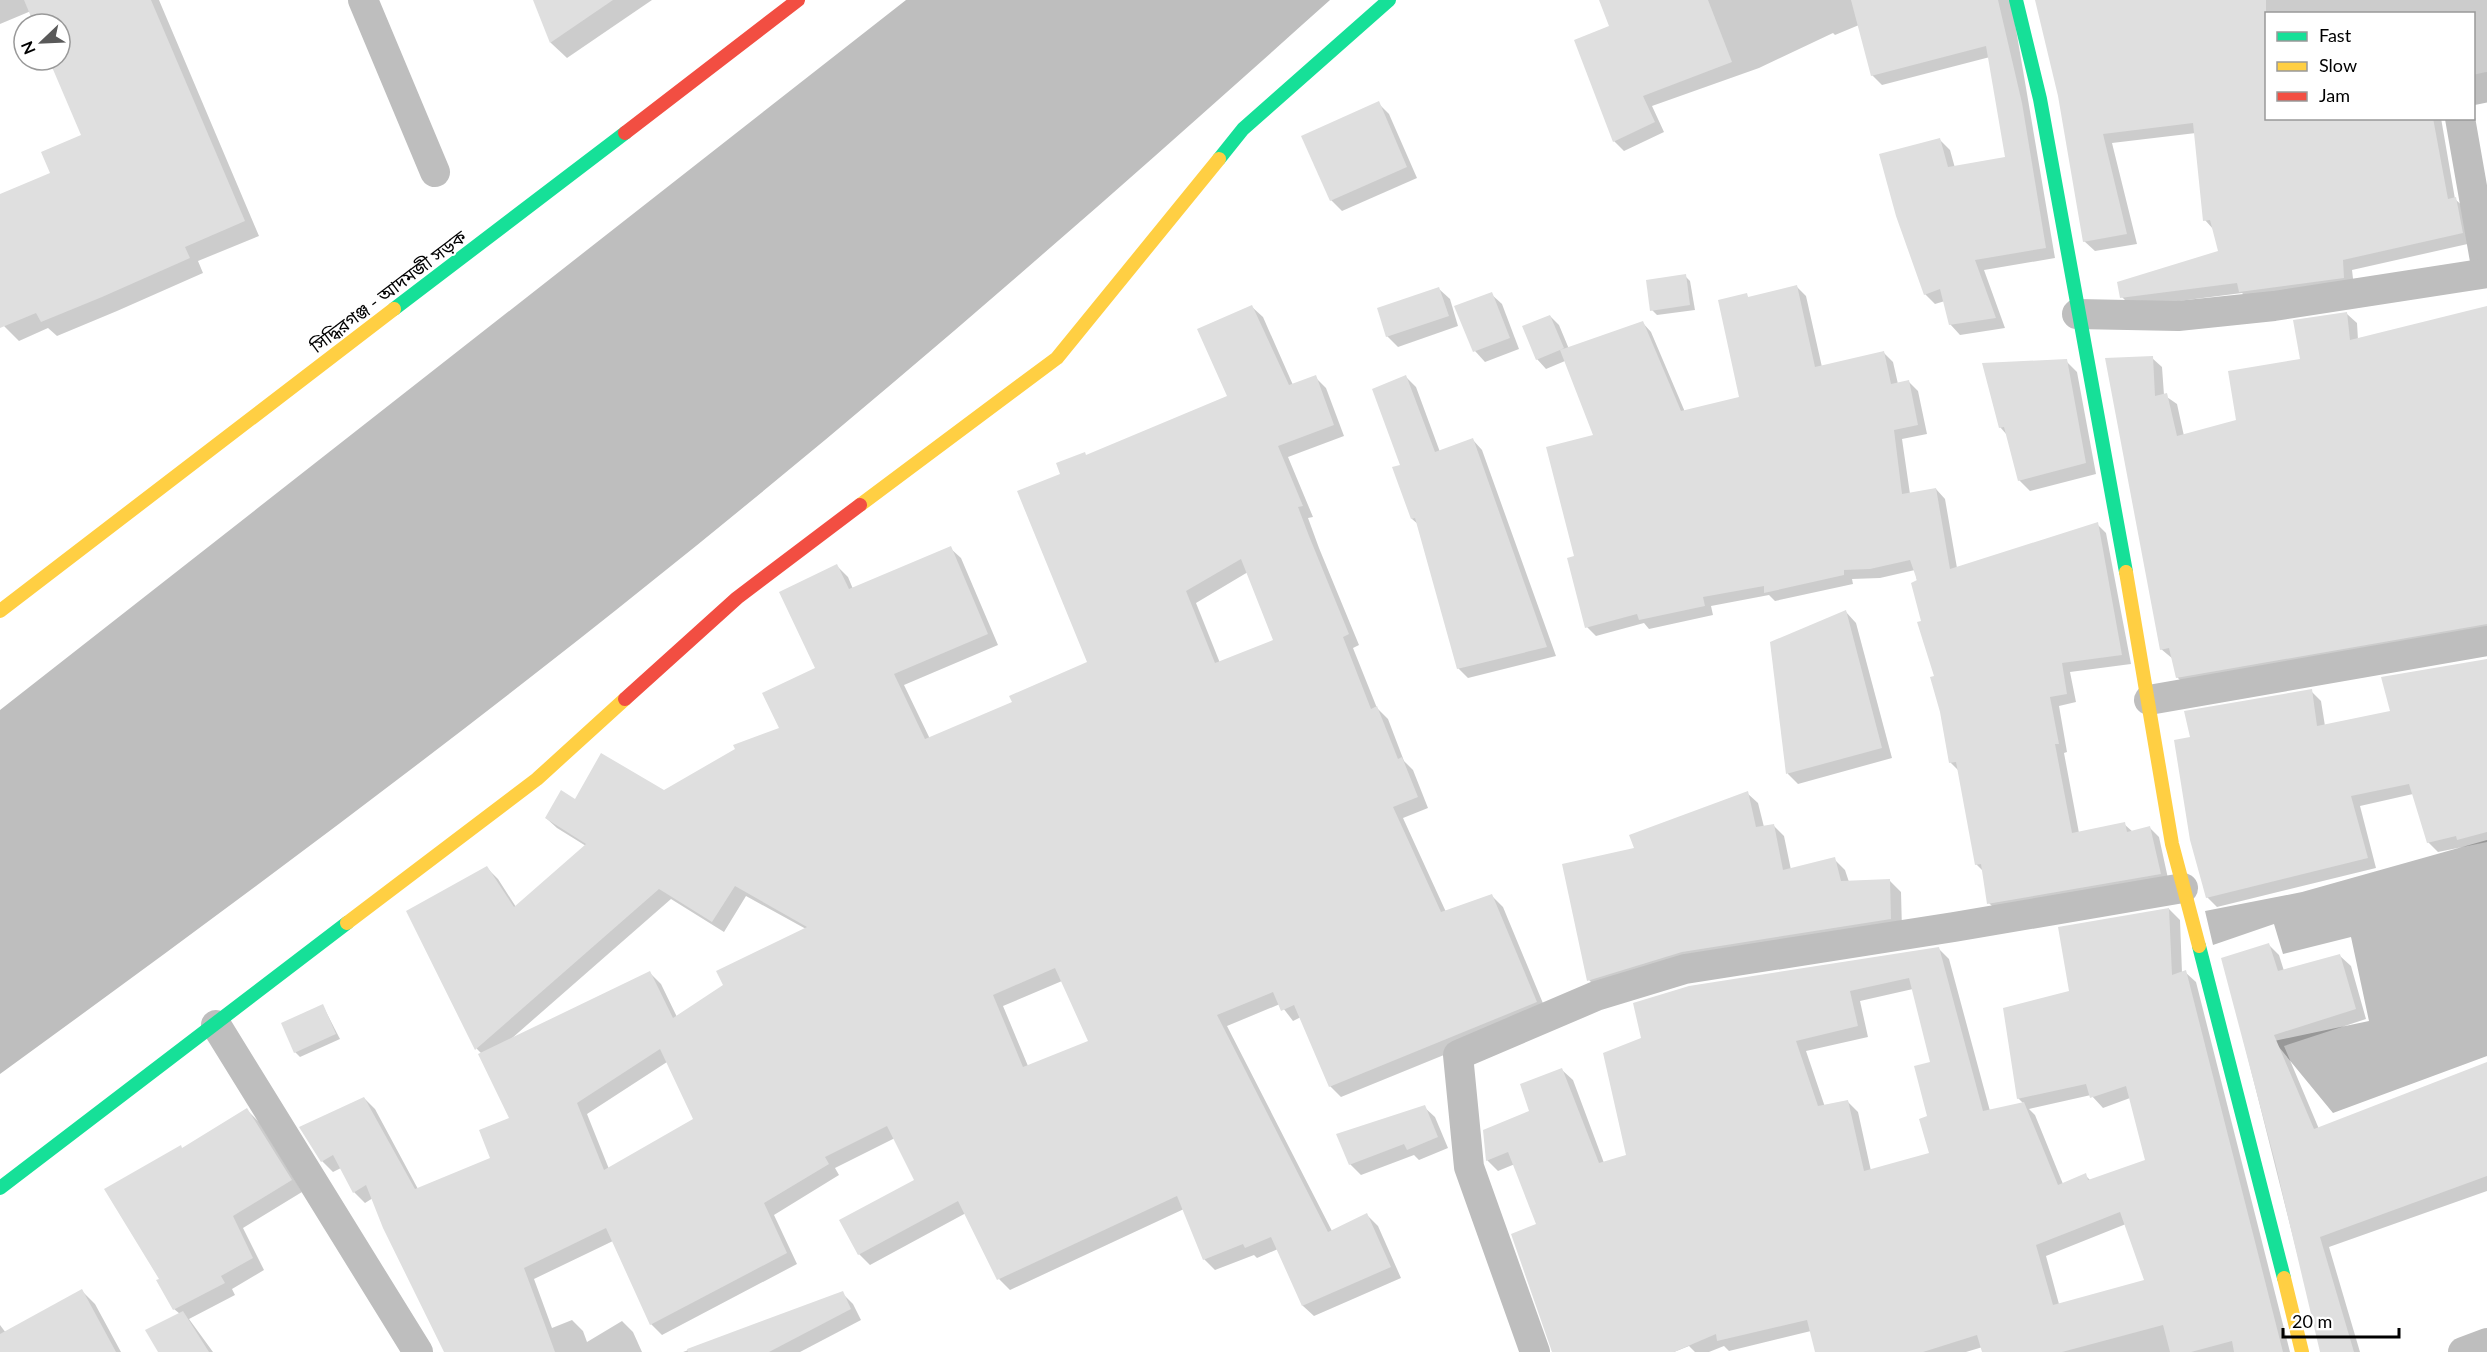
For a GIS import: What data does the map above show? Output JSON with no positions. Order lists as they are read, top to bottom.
{
  "streets": {
    "street": ["সিদ্ধিরগঞ্জ - আদমজী সড়ক"]
  },
  "legend": ["Fast", "Slow", "Jam"],
  "scale_bar": "20 m",
  "north": "bottom left"
}
